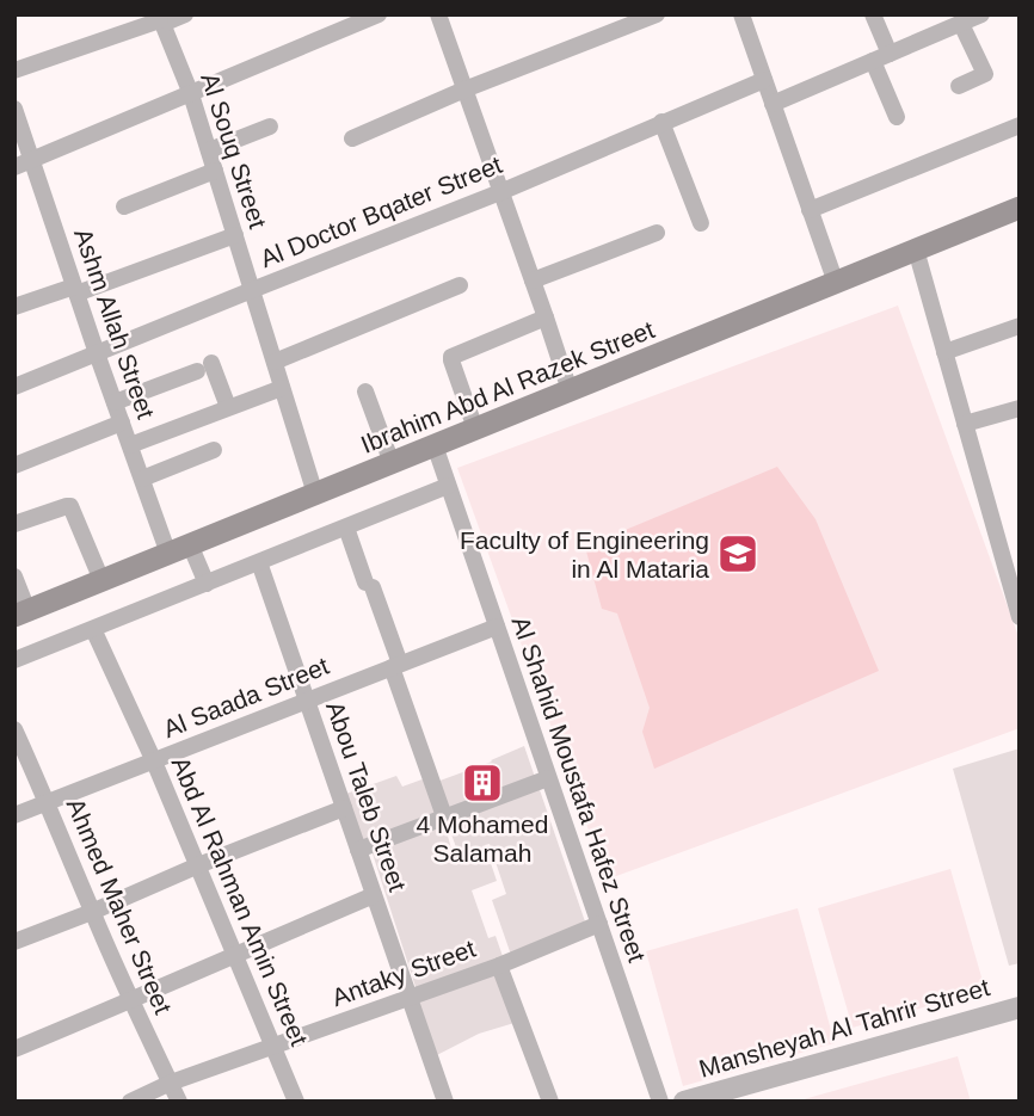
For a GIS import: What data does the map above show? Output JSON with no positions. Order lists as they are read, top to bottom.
{
  "streets": {
    "main road": ["Ibrahim Abd Al Razek Street"],
    "street": [
      "Al Souq Street",
      "Al Doctor Bqater Street",
      "Ashm Allah Street",
      "Al Saada Street",
      "Al Shahid Moustafa Hafez Street",
      "Abou Taleb Street",
      "Abd Al Rahman Amin Street",
      "Ahmed Maher Street",
      "Antaky Street",
      "Mansheyah Al Tahrir Street"
    ]
  },
  "crossings": [
    ["Al Souq Street", "Al Doctor Bqater Street"],
    ["Al Souq Street", "Ibrahim Abd Al Razek Street"],
    ["Al Doctor Bqater Street", "Ashm Allah Street"],
    ["Ashm Allah Street", "Ibrahim Abd Al Razek Street"],
    ["Ibrahim Abd Al Razek Street", "Al Shahid Moustafa Hafez Street"],
    ["Al Saada Street", "Al Shahid Moustafa Hafez Street"],
    ["Al Saada Street", "Abou Taleb Street"],
    ["Al Saada Street", "Abd Al Rahman Amin Street"],
    ["Al Saada Street", "Ahmed Maher Street"],
    ["Al Shahid Moustafa Hafez Street", "Antaky Street"],
    ["Abou Taleb Street", "Antaky Street"],
    ["Abd Al Rahman Amin Street", "Antaky Street"],
    ["Ahmed Maher Street", "Antaky Street"]
  ],
  "places": {
    "school or university": ["Faculty of Engineering in Al Mataria"],
    "building": ["4 Mohamed Salamah"]
  }
}
